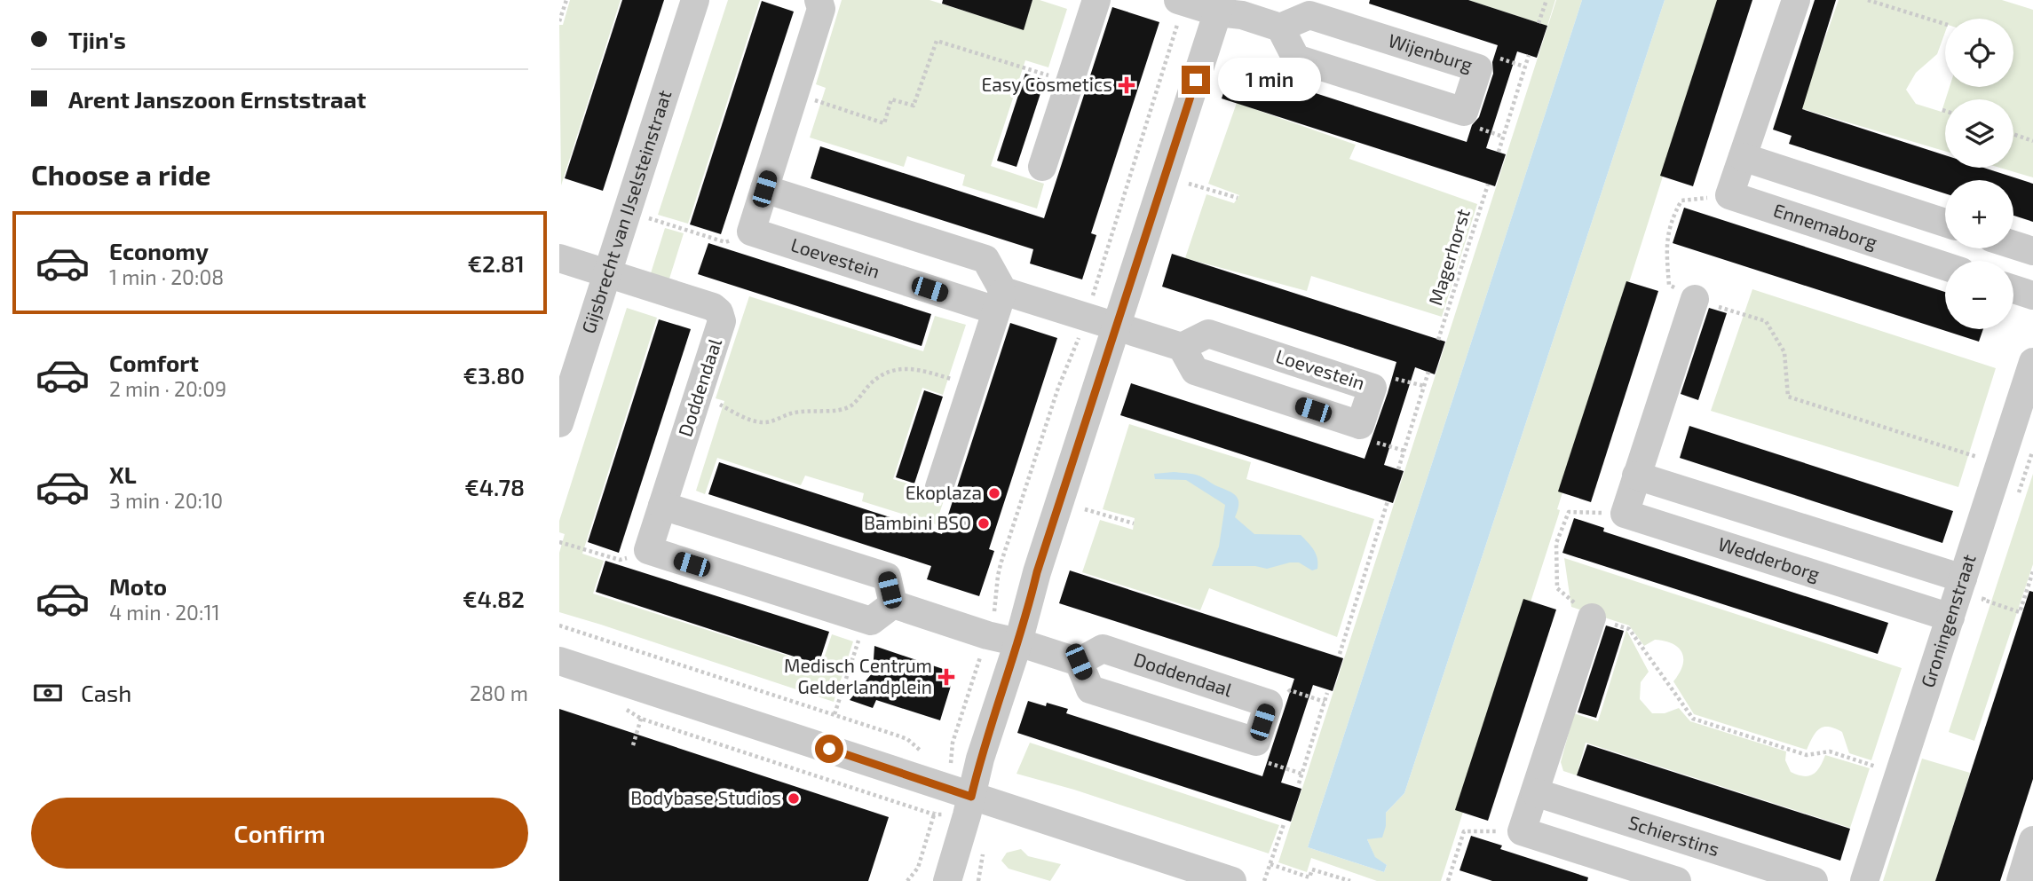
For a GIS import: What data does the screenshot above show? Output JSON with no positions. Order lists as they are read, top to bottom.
{
  "streets": {
    "street": [
      "Wijenburg",
      "Gijsbrecht van IJselsteinstraat",
      "Ennemaborg",
      "Loevestein",
      "Doddendaal",
      "Wedderborg",
      "Groningenstraat",
      "Schierstins"
    ],
    "path": ["Magerhorst"]
  },
  "crossings": [
    ["Gijsbrecht van IJselsteinstraat", "Doddendaal"],
    ["Wedderborg", "Groningenstraat"]
  ],
  "places": {
    "health": ["Easy Cosmetics", "Medisch Centrum Gelderlandplein"],
    "other": ["Ekoplaza", "Bambini BSO", "Bodybase Studios"]
  },
  "page": {
    "banner": ["Tjin's", "Arent Janszoon Ernststraat"],
    "map_buttons": ["+", "−"],
    "bubble": "1 min",
    "heading": "Choose a ride",
    "list": [
      {
        "name": "Economy",
        "note": "1 min · 20:08",
        "value": "€2.81"
      },
      {
        "name": "Comfort",
        "note": "2 min · 20:09",
        "value": "€3.80"
      },
      {
        "name": "XL",
        "note": "3 min · 20:10",
        "value": "€4.78"
      },
      {
        "name": "Moto",
        "note": "4 min · 20:11",
        "value": "€4.82"
      }
    ],
    "pay": ["Cash", "280 m"],
    "buttons": "Confirm"
  }
}
